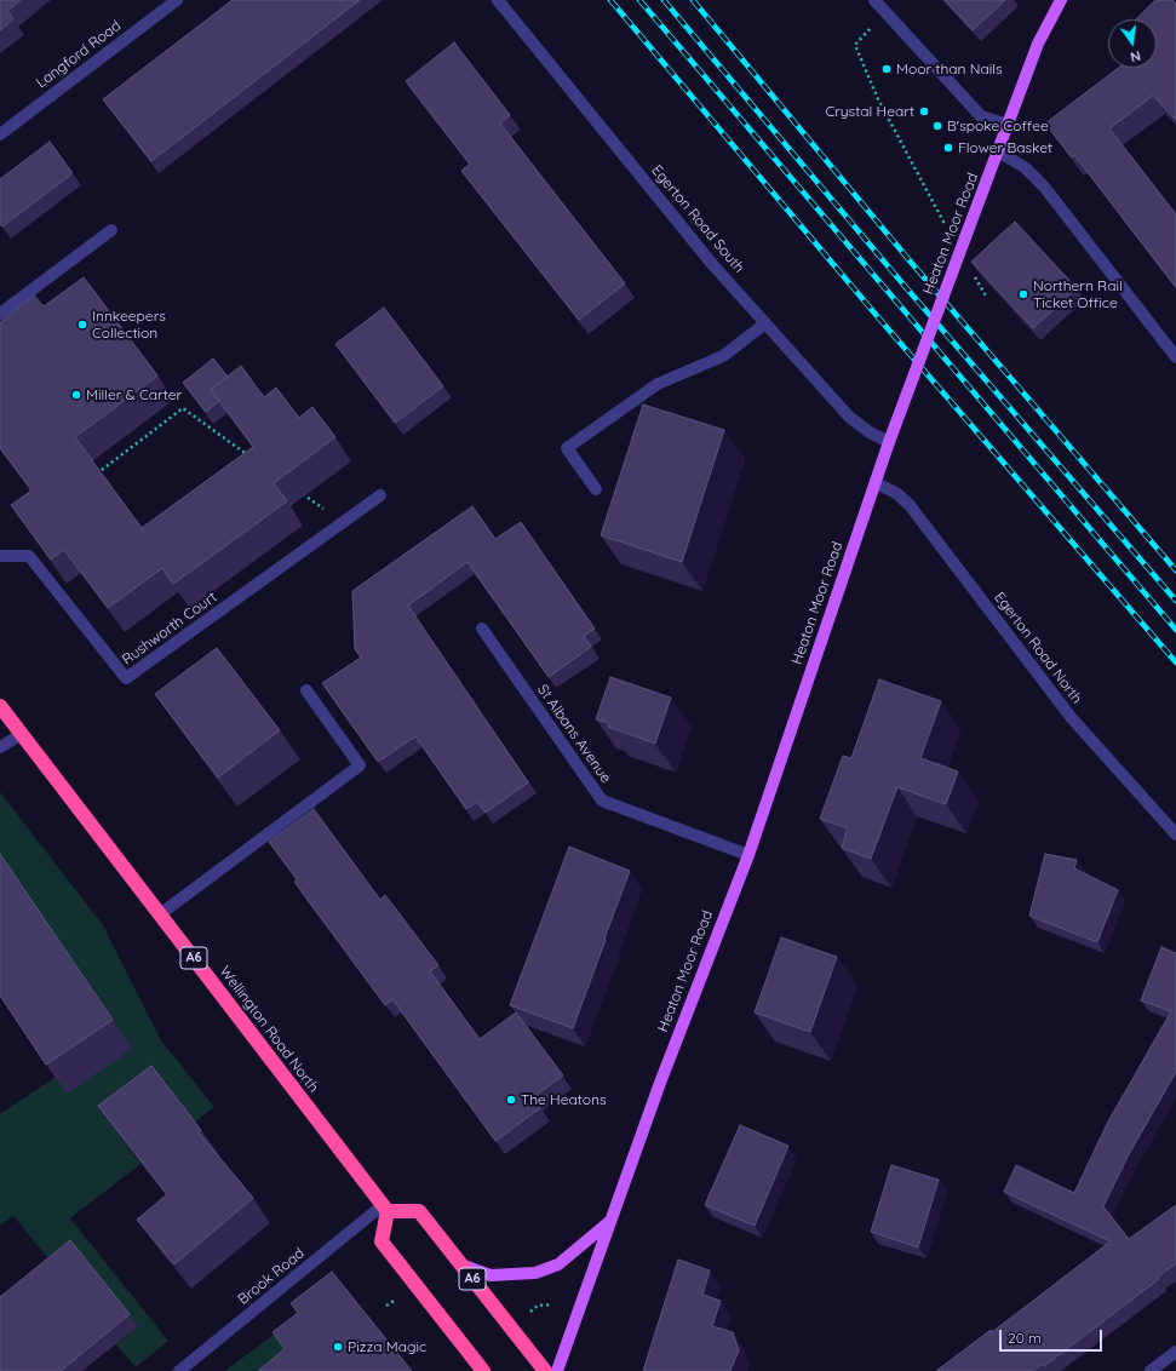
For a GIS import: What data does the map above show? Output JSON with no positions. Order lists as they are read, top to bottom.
{
  "streets": {
    "highway": ["A6", "Wellington Road North"],
    "main road": ["Heaton Moor Road"],
    "street": [
      "Langford Road",
      "Egerton Road South",
      "Rushworth Court",
      "Egerton Road North",
      "St Albans Avenue",
      "Brook Road"
    ]
  },
  "crossings": [
    ["Egerton Road South", "Heaton Moor Road"],
    ["Heaton Moor Road", "Egerton Road North"],
    ["Heaton Moor Road", "St Albans Avenue"],
    ["A6", "Wellington Road North"],
    ["A6", "Brook Road"],
    ["Wellington Road North", "Brook Road"]
  ],
  "places": [
    "Moor than Nails",
    "Crystal Heart",
    "B'spoke Coffee",
    "Flower Basket",
    "Northern Rail Ticket Office",
    "Innkeepers Collection",
    "Miller & Carter",
    "The Heatons",
    "Pizza Magic"
  ],
  "scale_bar": "20 m",
  "north": "bottom"
}
